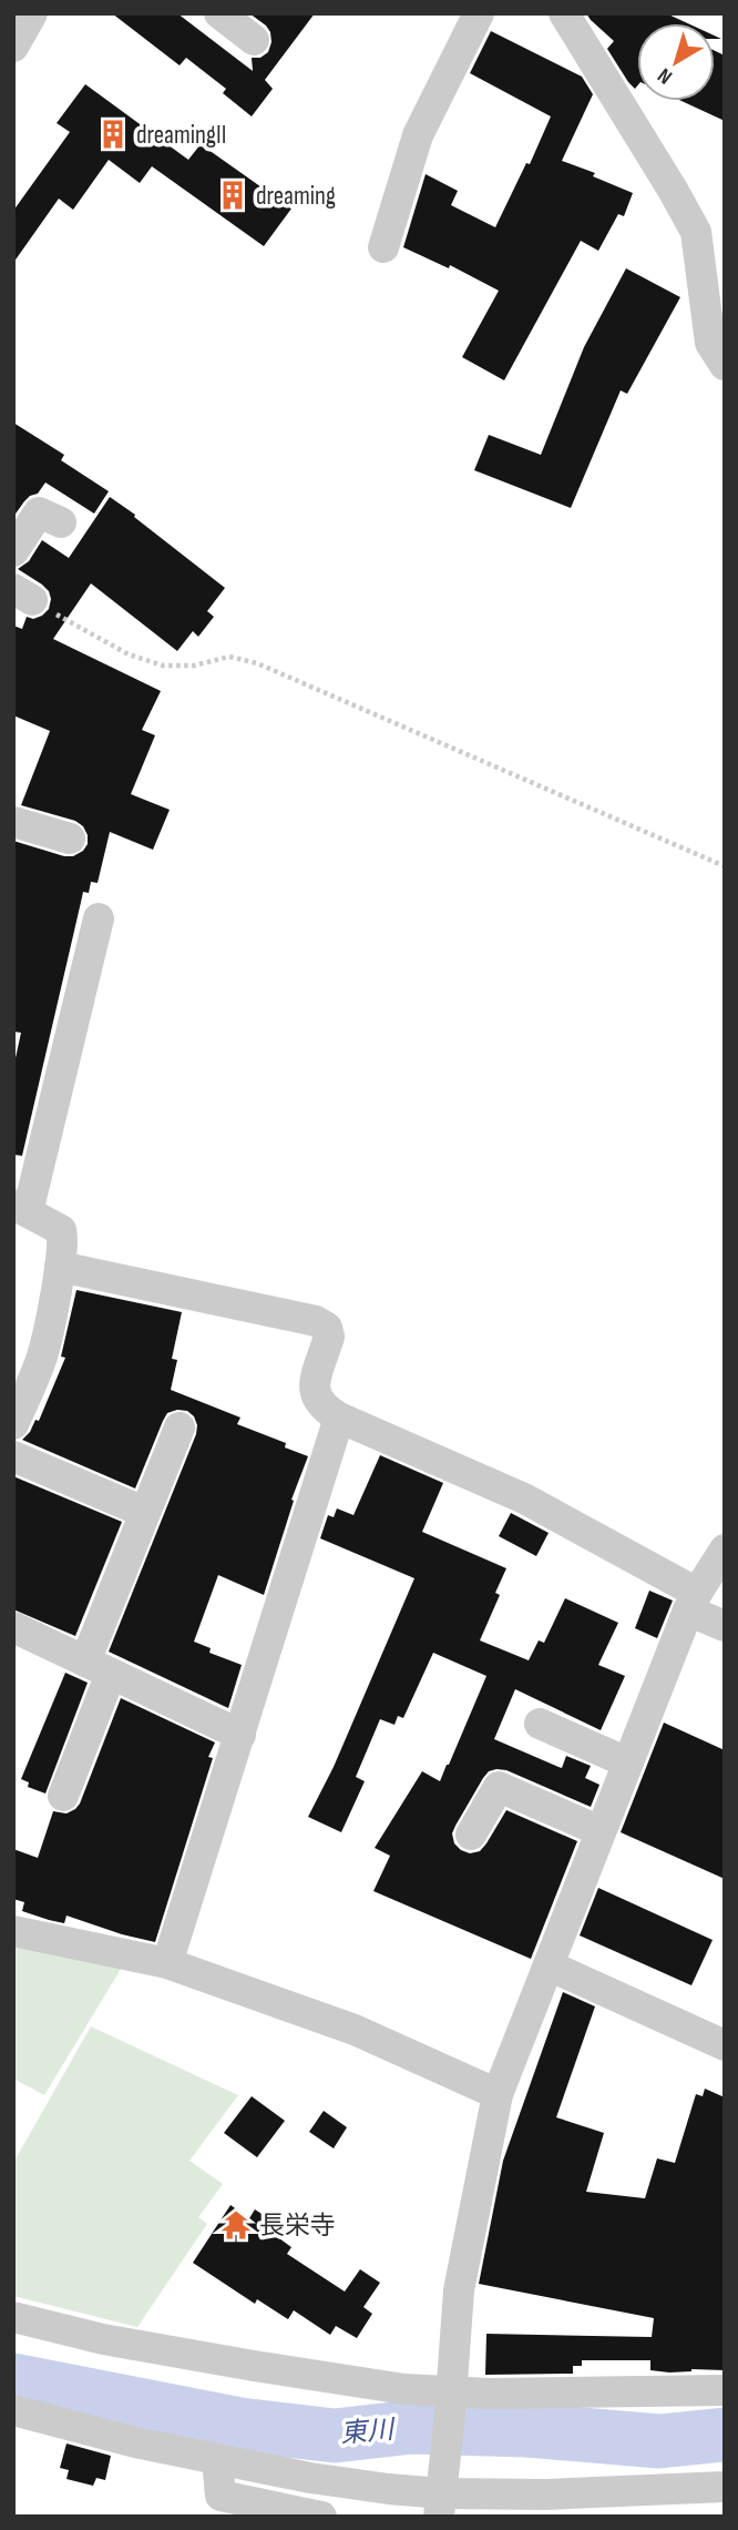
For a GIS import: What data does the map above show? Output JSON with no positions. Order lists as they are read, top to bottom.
{
  "water": ["東川"],
  "places": {
    "building": ["dreamingII", "dreaming"],
    "temple": ["長栄寺"]
  },
  "north": "bottom left"
}
